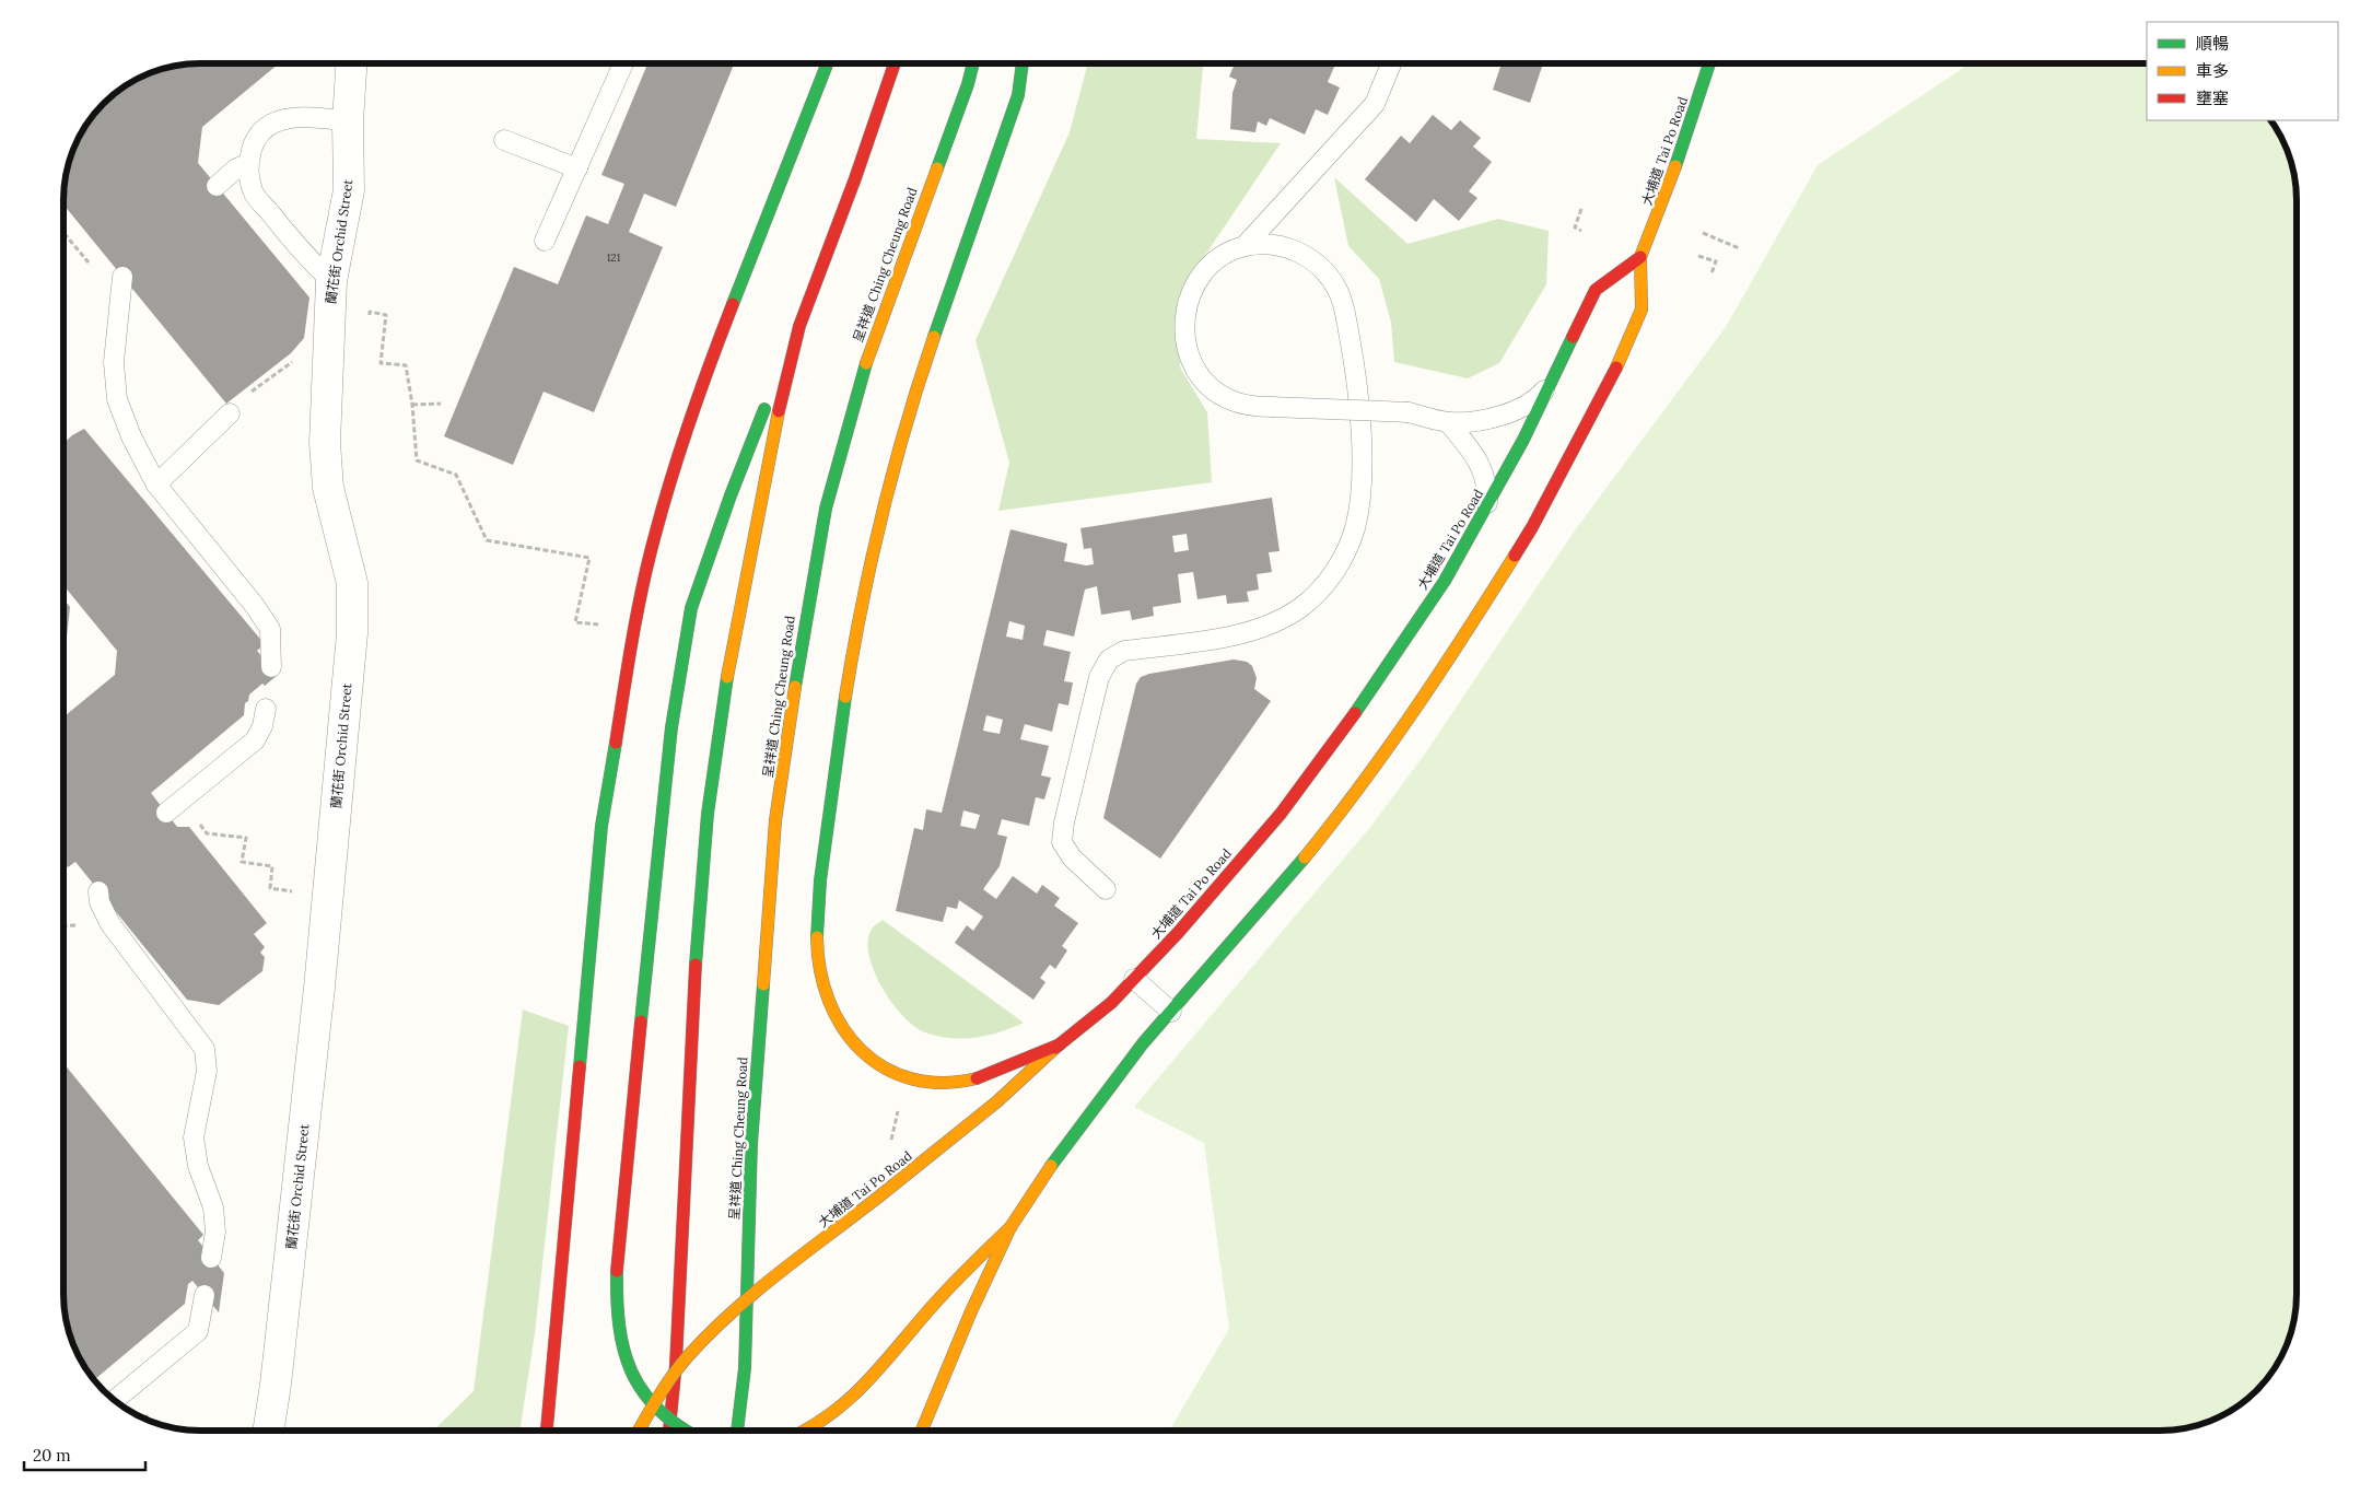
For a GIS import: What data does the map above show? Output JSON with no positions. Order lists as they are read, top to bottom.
{
  "streets": {
    "main road": ["大埔道 Tai Po Road", "呈祥道 Ching Cheung Road"],
    "street": ["蘭花街 Orchid Street"]
  },
  "house_numbers": ["121"],
  "legend": ["順暢", "車多", "壅塞"],
  "scale_bar": "20 m"
}
